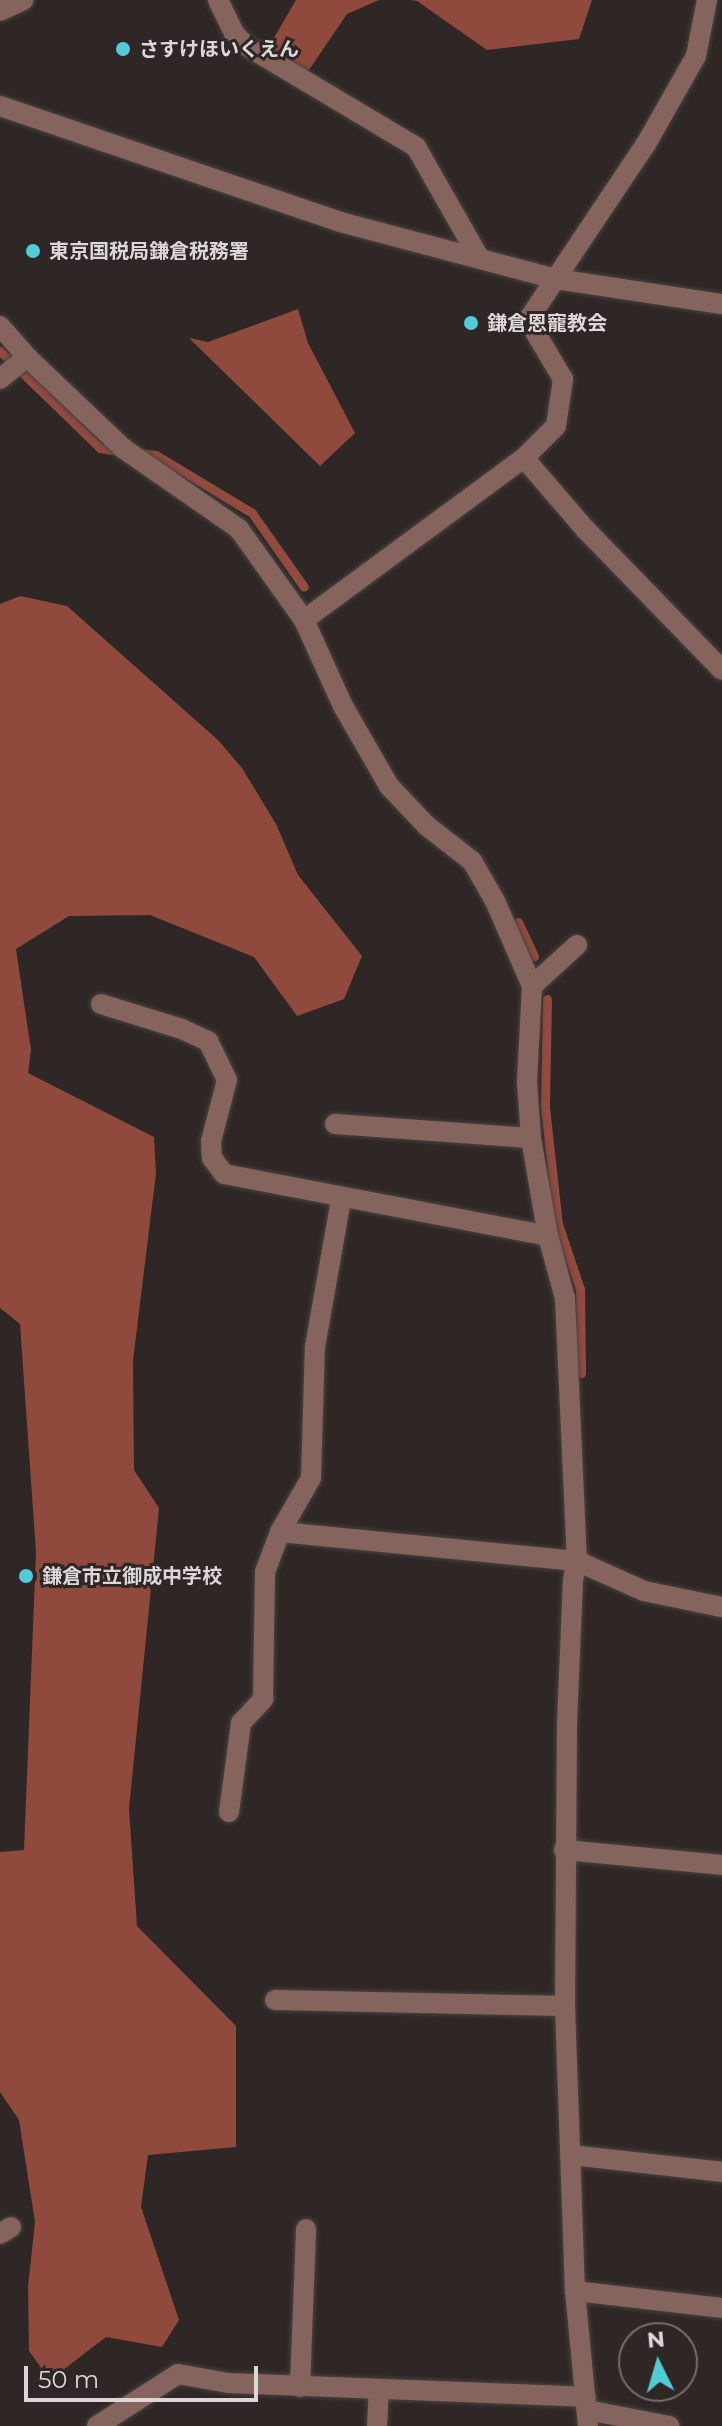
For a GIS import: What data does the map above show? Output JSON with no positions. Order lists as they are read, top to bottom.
{
  "places": [
    "さすけほいくえん",
    "東京国税局鎌倉税務署",
    "鎌倉恩寵教会",
    "鎌倉市立御成中学校"
  ],
  "scale_bar": "50 m",
  "north": "top"
}
